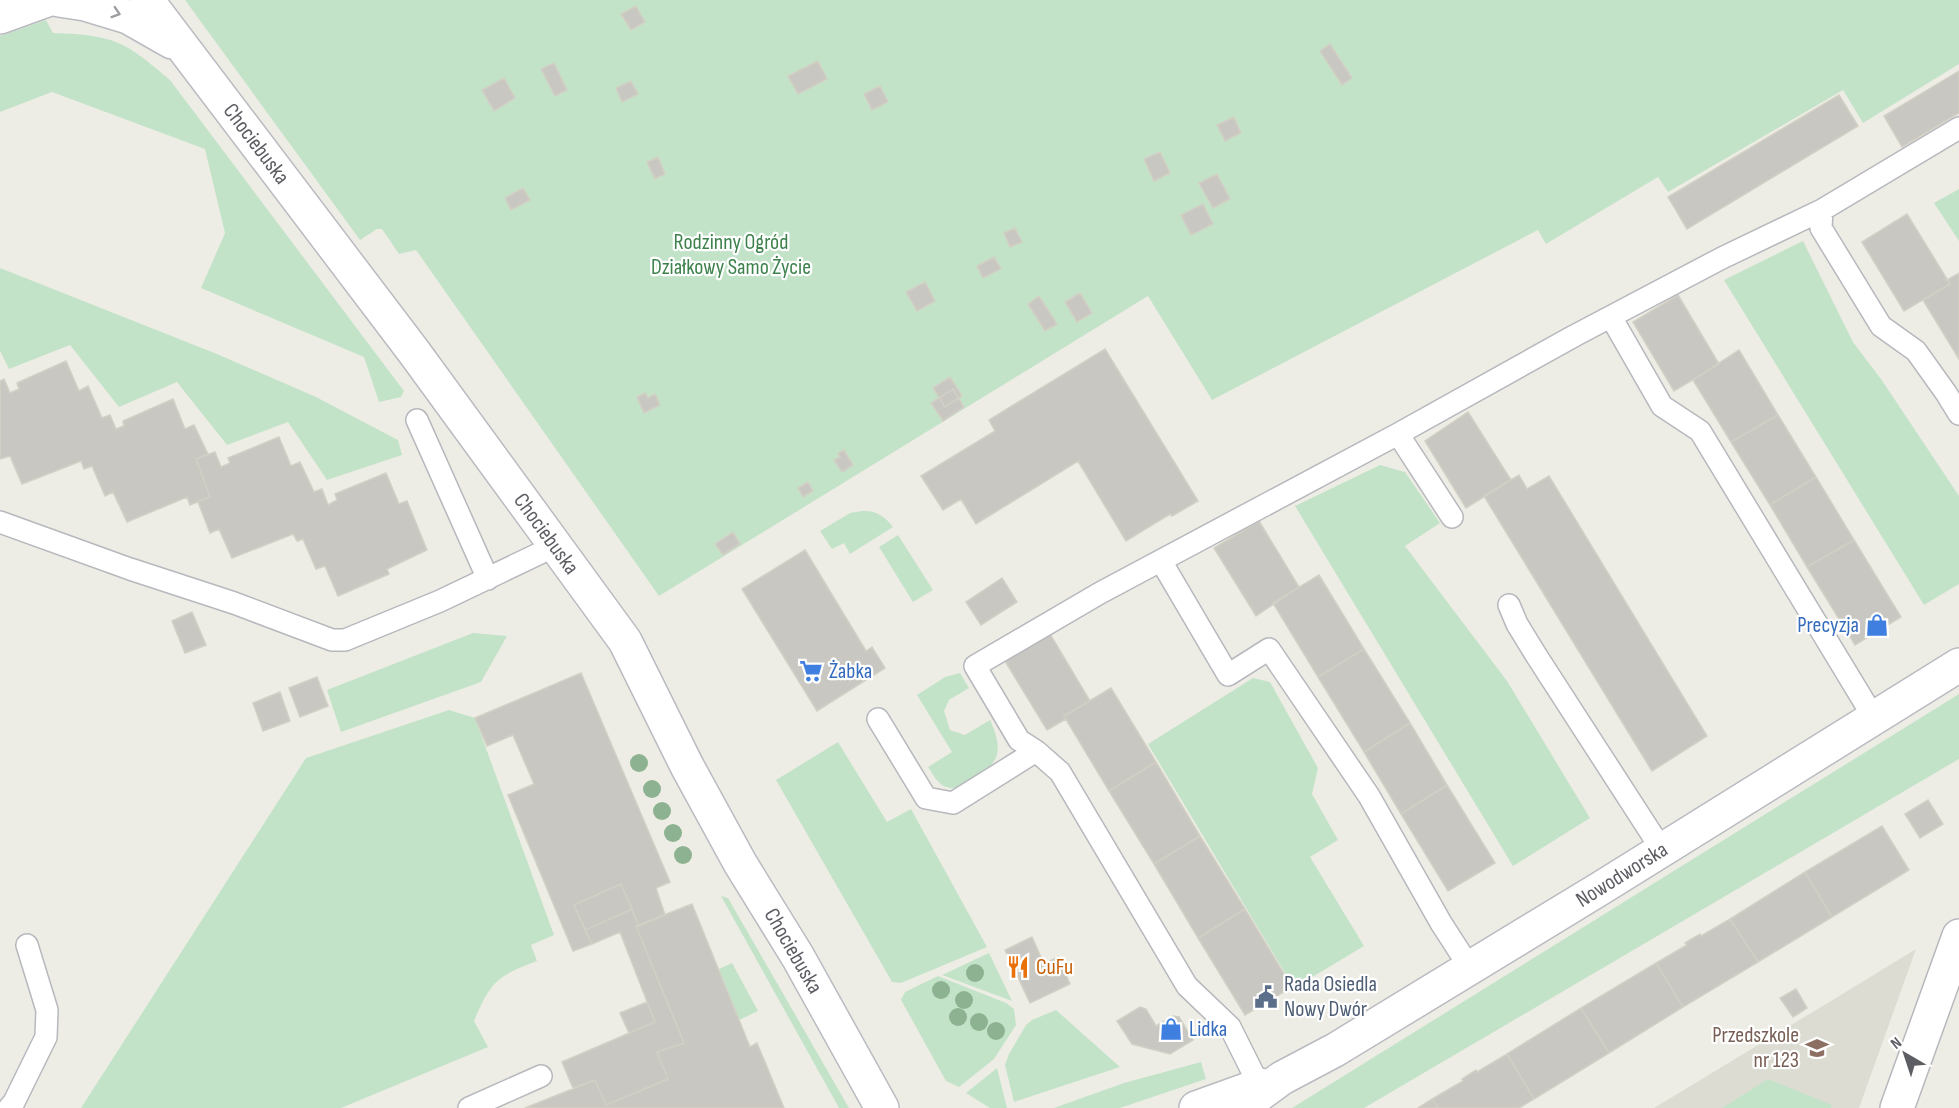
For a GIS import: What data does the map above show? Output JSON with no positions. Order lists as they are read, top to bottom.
{
  "streets": {
    "street": ["Chociebuska", "Nowodworska"]
  },
  "parks": ["Rodzinny Ogród Działkowy Samo Życie"],
  "places": {
    "shop": ["Precyzja", "Lidka"],
    "supermarket": ["Żabka"],
    "restaurant": ["CuFu"],
    "public building": ["Rada Osiedla Nowy Dwór"],
    "school or university": ["Przedszkole nr 123"]
  },
  "north": "top left"
}
